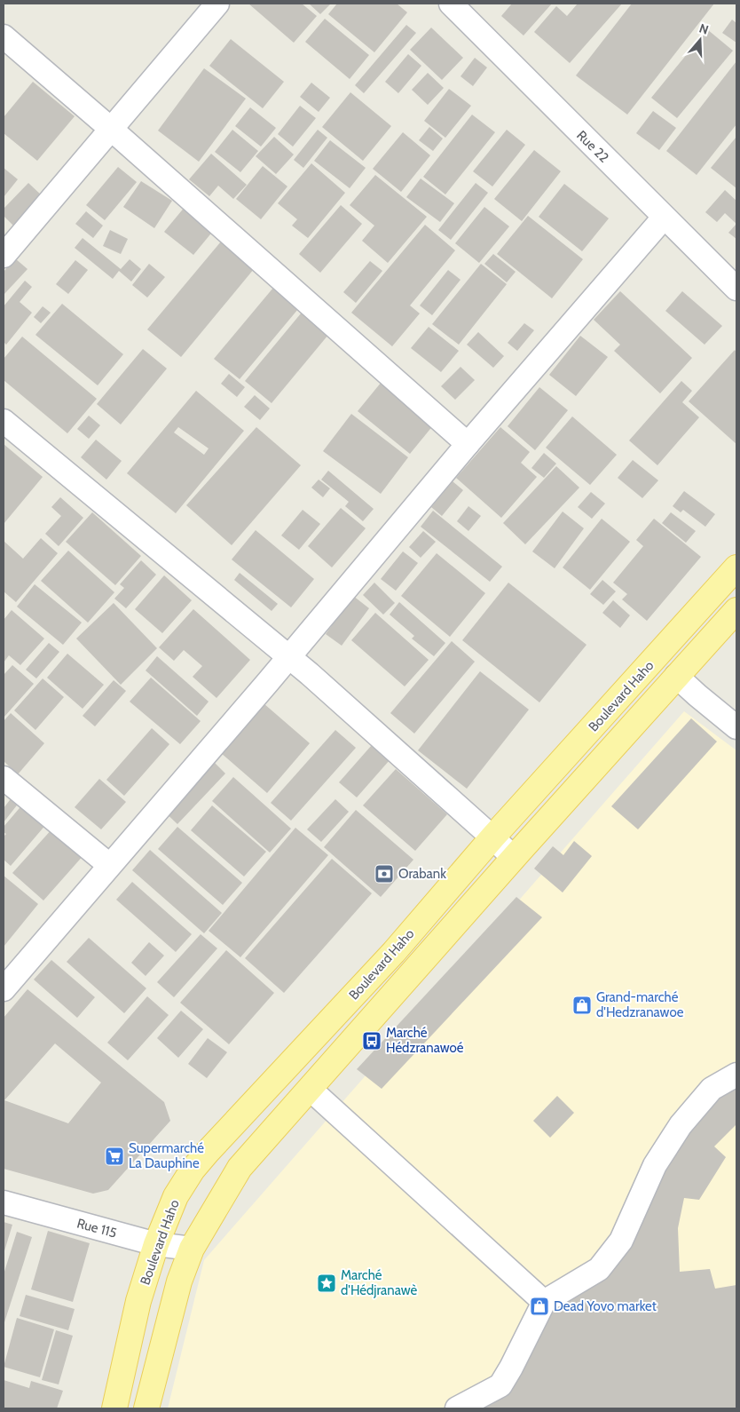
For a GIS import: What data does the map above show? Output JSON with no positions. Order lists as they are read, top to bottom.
{
  "streets": {
    "main road": ["Boulevard Haho"],
    "street": ["Rue 22", "Rue 115"]
  },
  "crossings": [
    ["Boulevard Haho", "Rue 115"]
  ],
  "places": {
    "bank": ["Orabank"],
    "shop": ["Grand-marché d'Hedzranawoe", "Dead Yovo market"],
    "bus stop": ["Marché Hédzranawoé"],
    "supermarket": ["Supermarché La Dauphine"],
    "place": ["Marché d'Hédjranawè"]
  },
  "north": "top"
}
